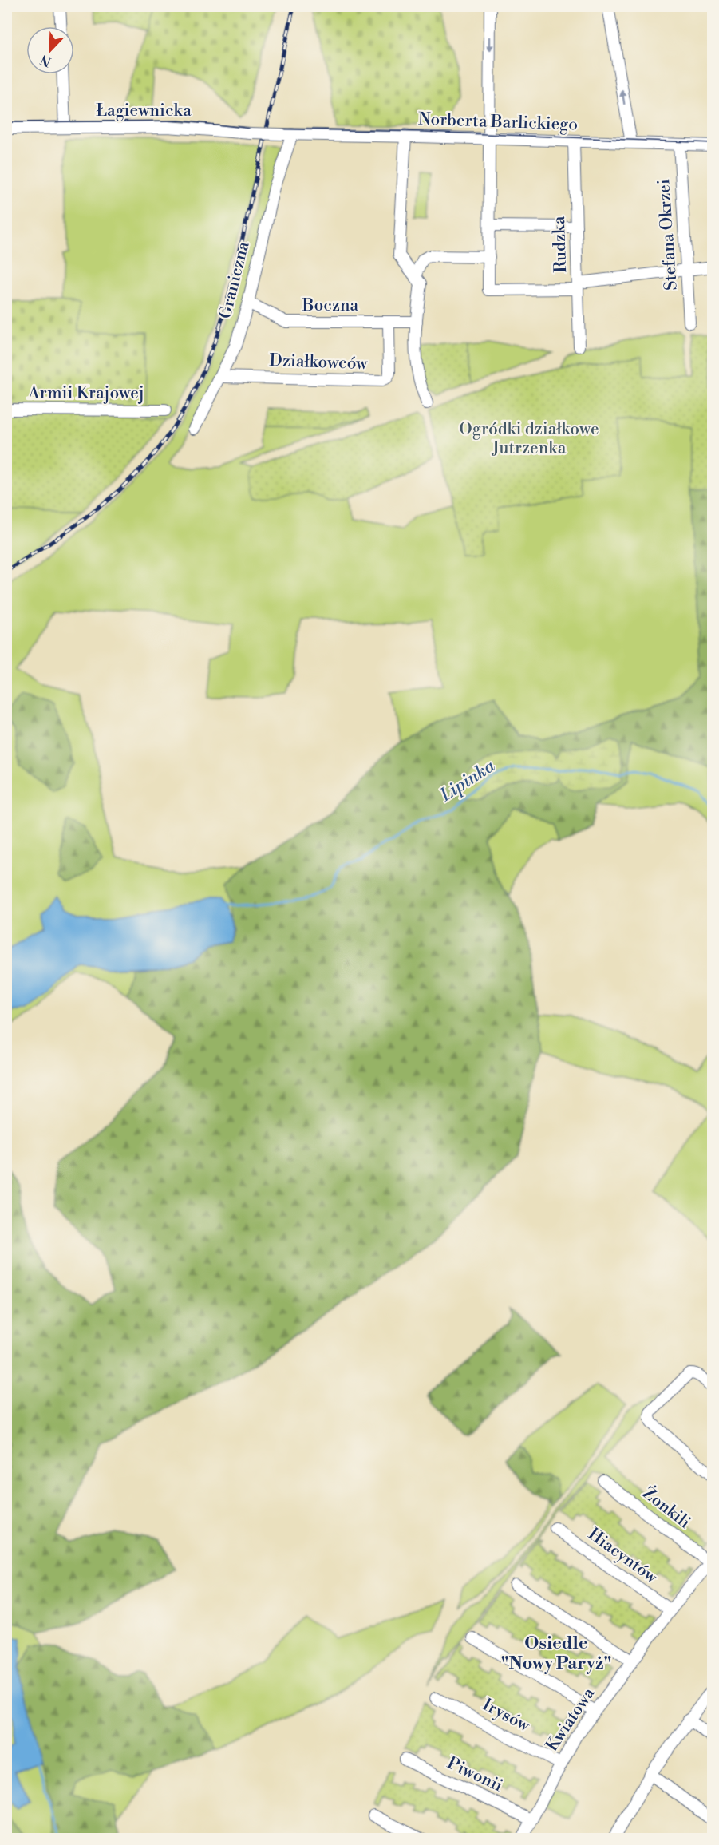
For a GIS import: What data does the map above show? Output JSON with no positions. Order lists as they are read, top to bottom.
{
  "streets": {
    "street": [
      "Łagiewnicka",
      "Norberta Barlickiego",
      "Stefana Okrzei",
      "Rudzka",
      "Graniczna",
      "Boczna",
      "Działkowców",
      "Armii Krajowej",
      "Żonkili",
      "Hiacyntów",
      "Irysów",
      "Kwiatowa",
      "Piwonii"
    ]
  },
  "crossings": [
    ["Łagiewnicka", "Norberta Barlickiego"],
    ["Łagiewnicka", "Graniczna"],
    ["Norberta Barlickiego", "Stefana Okrzei"],
    ["Norberta Barlickiego", "Rudzka"],
    ["Norberta Barlickiego", "Graniczna"],
    ["Graniczna", "Boczna"],
    ["Graniczna", "Działkowców"],
    ["Boczna", "Działkowców"],
    ["Żonkili", "Kwiatowa"],
    ["Hiacyntów", "Kwiatowa"],
    ["Irysów", "Kwiatowa"],
    ["Kwiatowa", "Piwonii"]
  ],
  "districts": ["Osiedle \"Nowy Paryż\""],
  "water": ["Lipinka"],
  "parks": ["Ogródki działkowe Jutrzenka"],
  "north": "bottom left"
}
